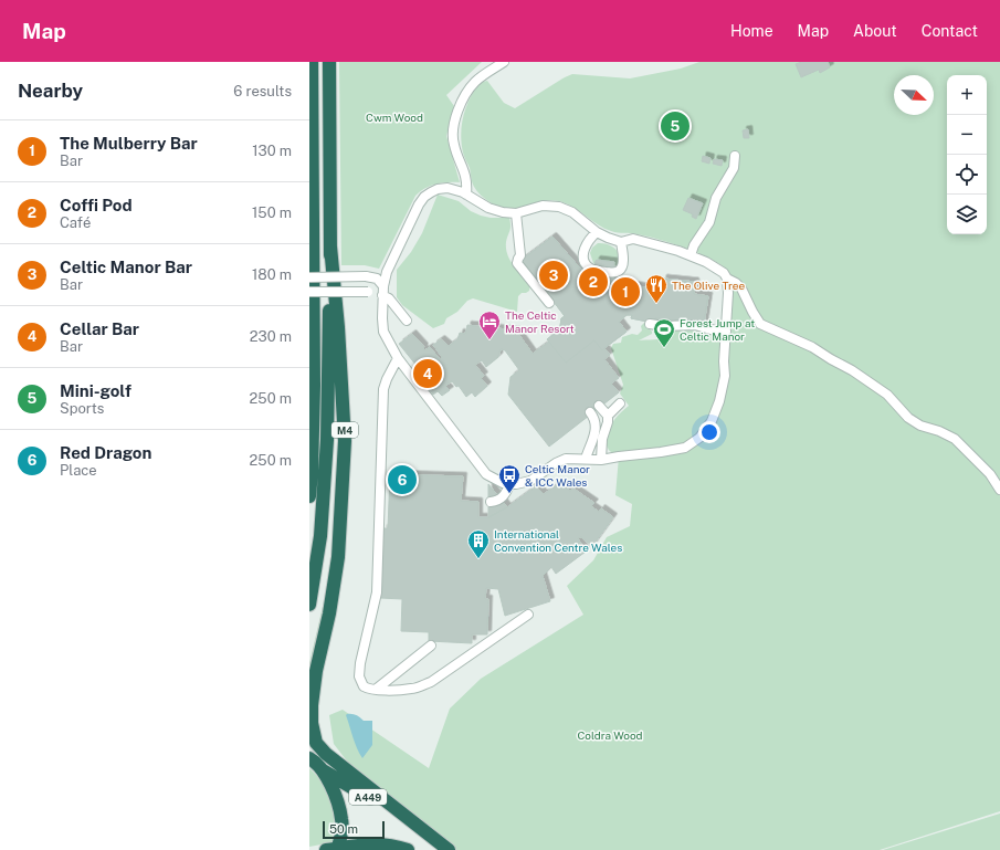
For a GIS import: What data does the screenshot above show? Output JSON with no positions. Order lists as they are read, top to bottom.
{
  "streets": {
    "highway": ["M4", "A449"]
  },
  "crossings": [
    ["M4", "A449"]
  ],
  "parks": ["Cwm Wood", "Coldra Wood"],
  "places": {
    "restaurant": ["The Olive Tree"],
    "hotel": ["The Celtic Manor Resort"],
    "sports": ["Forest Jump at Celtic Manor"],
    "bus stop": ["Celtic Manor & ICC Wales"],
    "building": ["International Convention Centre Wales"]
  },
  "scale_bar": "50 m",
  "north": "bottom right",
  "page": {
    "header": "Map",
    "nav": [
      "Home",
      "Map",
      "About",
      "Contact"
    ],
    "heading": ["Nearby", "6 results"],
    "map_buttons": ["+", "−"],
    "pins": [
      "5",
      "3",
      "2",
      "1",
      "4",
      "6"
    ],
    "list": [
      {
        "mark": "1",
        "name": "The Mulberry Bar",
        "note": "Bar",
        "value": "130 m"
      },
      {
        "mark": "2",
        "name": "Coffi Pod",
        "note": "Café",
        "value": "150 m"
      },
      {
        "mark": "3",
        "name": "Celtic Manor Bar",
        "note": "Bar",
        "value": "180 m"
      },
      {
        "mark": "4",
        "name": "Cellar Bar",
        "note": "Bar",
        "value": "230 m"
      },
      {
        "mark": "5",
        "name": "Mini-golf",
        "note": "Sports",
        "value": "250 m"
      },
      {
        "mark": "6",
        "name": "Red Dragon",
        "note": "Place",
        "value": "250 m"
      }
    ],
    "scale": "50 m"
  }
}
